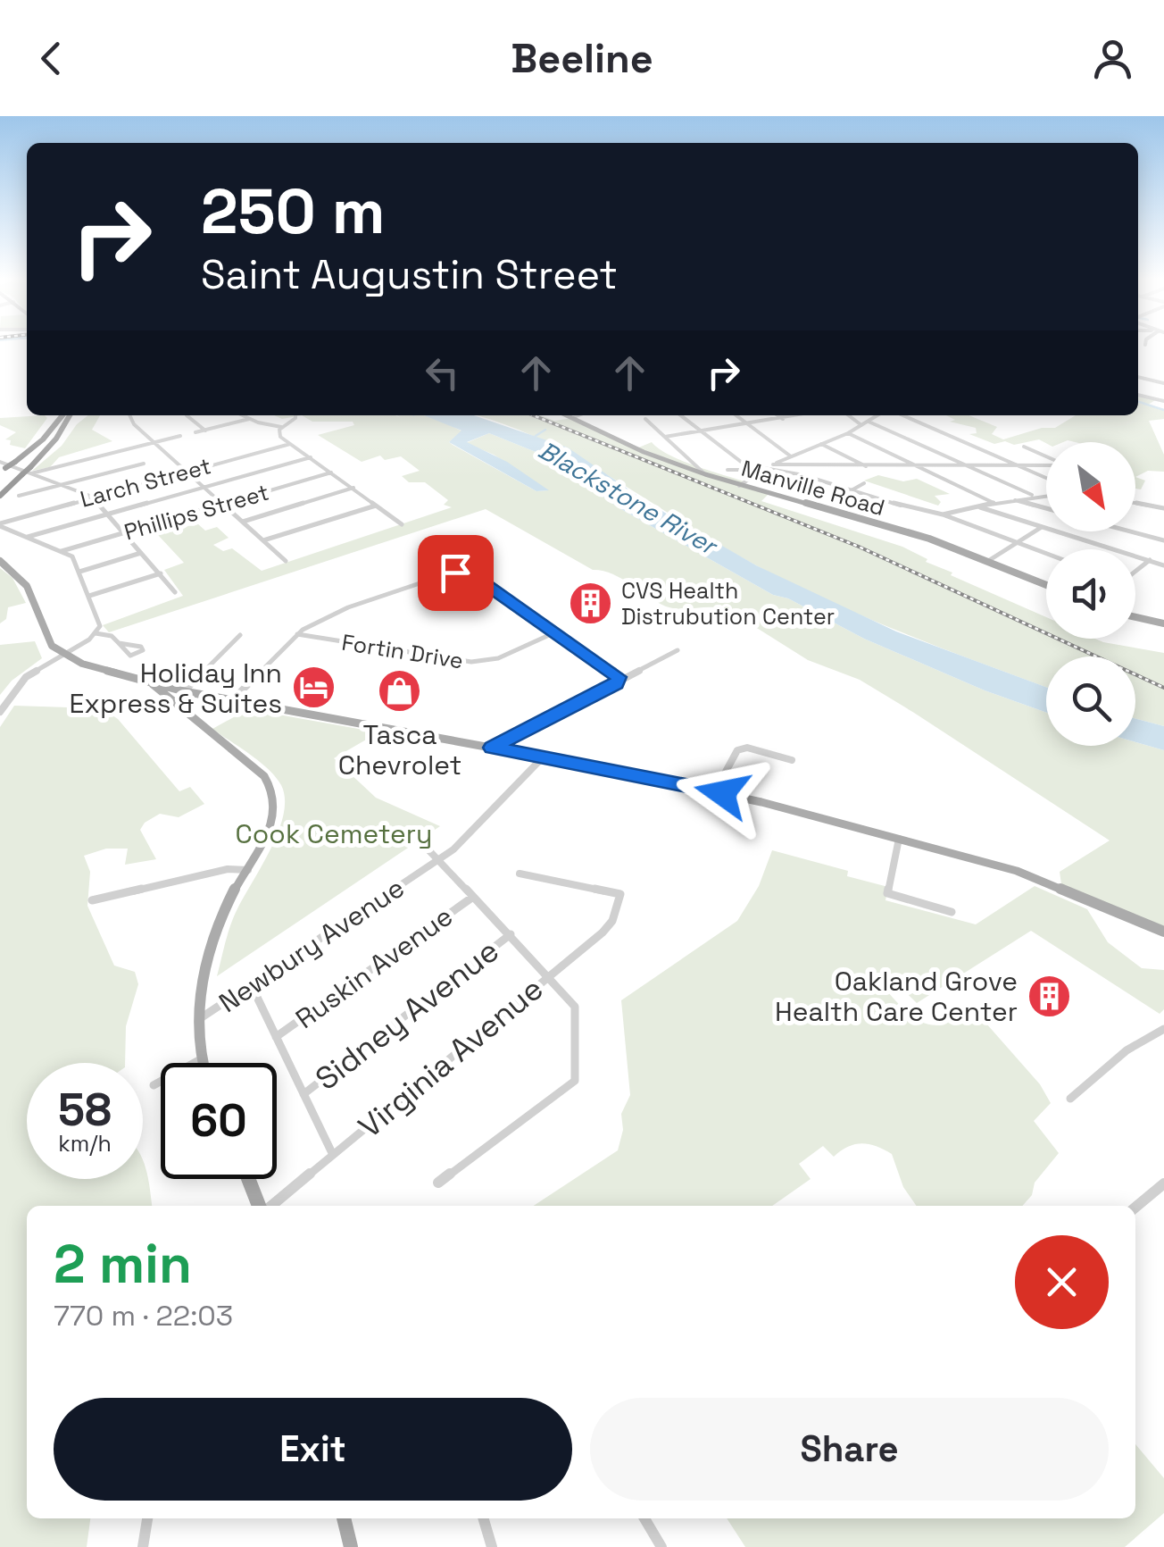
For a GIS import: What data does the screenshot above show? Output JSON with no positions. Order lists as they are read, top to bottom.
{
  "streets": {
    "main road": ["Manville Road"],
    "street": [
      "Larch Street",
      "Phillips Street",
      "Fortin Drive",
      "Newbury Avenue",
      "Ruskin Avenue",
      "Sidney Avenue",
      "Virginia Avenue"
    ]
  },
  "water": ["Blackstone River"],
  "parks": ["Cook Cemetery"],
  "places": {
    "building": ["CVS Health Distrubution Center", "Oakland Grove Health Care Center"],
    "hotel": ["Holiday Inn Express & Suites"],
    "shop": ["Tasca Chevrolet"]
  },
  "north": "bottom right",
  "page": {
    "header": "Beeline",
    "turn": ["250 m", "Saint Augustin Street"],
    "speed": "58 km/h",
    "limit": "60",
    "heading": ["2 min", "770 m · 22:03"],
    "buttons": ["Exit", "Share"]
  }
}
